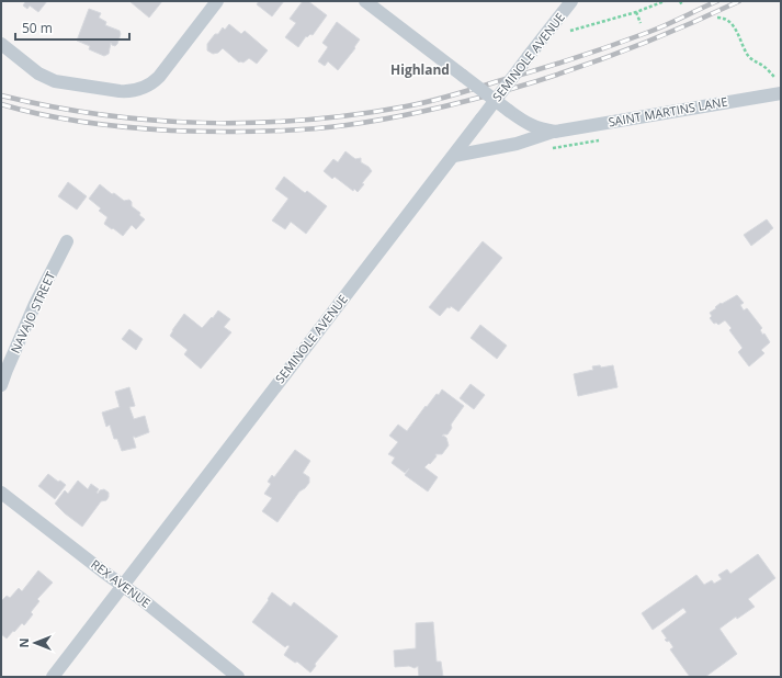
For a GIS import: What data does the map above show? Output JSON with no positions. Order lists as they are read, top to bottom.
{
  "streets": {
    "street": [
      "SEMINOLE AVENUE",
      "SAINT MARTINS LANE",
      "NAVAJO STREET",
      "REX AVENUE"
    ]
  },
  "crossings": [
    ["SEMINOLE AVENUE", "SAINT MARTINS LANE"],
    ["SEMINOLE AVENUE", "REX AVENUE"]
  ],
  "districts": ["Highland"],
  "scale_bar": "50 m",
  "north": "left"
}
